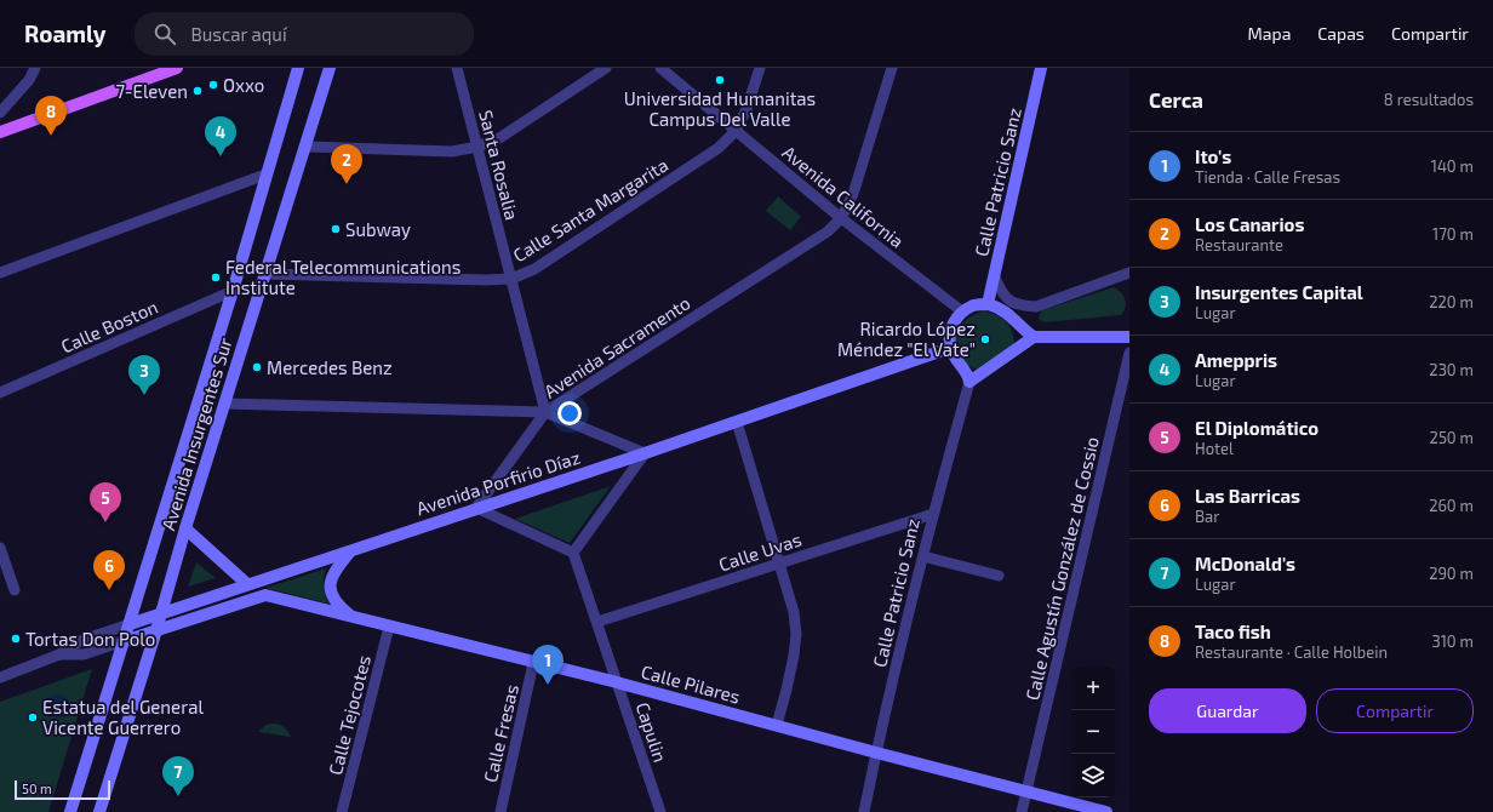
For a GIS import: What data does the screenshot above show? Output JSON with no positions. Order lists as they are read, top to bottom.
{
  "streets": {
    "street": [
      "Santa Rosalia",
      "Calle Patricio Sanz",
      "Avenida California",
      "Calle Santa Margarita",
      "Calle Boston",
      "Avenida Sacramento",
      "Avenida Insurgentes Sur",
      "Avenida Porfirio Díaz",
      "Calle Uvas",
      "Calle Agustín González de Cossio",
      "Calle Pilares",
      "Calle Tejocotes",
      "Capulin",
      "Calle Fresas"
    ]
  },
  "crossings": [
    ["Santa Rosalia", "Calle Santa Margarita"],
    ["Santa Rosalia", "Avenida Sacramento"],
    ["Calle Patricio Sanz", "Calle Uvas"],
    ["Calle Patricio Sanz", "Calle Pilares"],
    ["Avenida California", "Calle Santa Margarita"],
    ["Avenida California", "Avenida Sacramento"],
    ["Calle Santa Margarita", "Avenida Insurgentes Sur"],
    ["Calle Boston", "Avenida Insurgentes Sur"],
    ["Avenida Sacramento", "Avenida Insurgentes Sur"],
    ["Avenida Insurgentes Sur", "Avenida Porfirio Díaz"],
    ["Avenida Porfirio Díaz", "Calle Pilares"],
    ["Calle Uvas", "Capulin"],
    ["Calle Agustín González de Cossio", "Calle Pilares"],
    ["Calle Pilares", "Calle Tejocotes"],
    ["Calle Pilares", "Capulin"],
    ["Calle Pilares", "Calle Fresas"]
  ],
  "places": [
    "Universidad Humanitas Campus Del Valle",
    "Oxxo",
    "7-Eleven",
    "Subway",
    "Federal Telecommunications Institute",
    "Ricardo López Méndez \"El Vate\"",
    "Mercedes Benz",
    "Tortas Don Polo",
    "Estatua del General Vicente Guerrero"
  ],
  "scale_bar": "50 m",
  "page": {
    "header": "Roamly",
    "search": "Buscar aquí",
    "nav": ["Mapa", "Capas", "Compartir"],
    "heading": ["Cerca", "8 resultados"],
    "pins": [
      "8",
      "4",
      "2",
      "3",
      "5",
      "6",
      "1",
      "7"
    ],
    "list": [
      {
        "mark": "1",
        "name": "Ito's",
        "note": "Tienda · Calle Fresas",
        "value": "140 m"
      },
      {
        "mark": "2",
        "name": "Los Canarios",
        "note": "Restaurante",
        "value": "170 m"
      },
      {
        "mark": "3",
        "name": "Insurgentes Capital",
        "note": "Lugar",
        "value": "220 m"
      },
      {
        "mark": "4",
        "name": "Ameppris",
        "note": "Lugar",
        "value": "230 m"
      },
      {
        "mark": "5",
        "name": "El Diplomático",
        "note": "Hotel",
        "value": "250 m"
      },
      {
        "mark": "6",
        "name": "Las Barricas",
        "note": "Bar",
        "value": "260 m"
      },
      {
        "mark": "7",
        "name": "McDonald's",
        "note": "Lugar",
        "value": "290 m"
      },
      {
        "mark": "8",
        "name": "Taco fish",
        "note": "Restaurante · Calle Holbein",
        "value": "310 m"
      }
    ],
    "map_buttons": ["+", "−"],
    "buttons": ["Guardar", "Compartir"],
    "scale": "50 m"
  }
}
